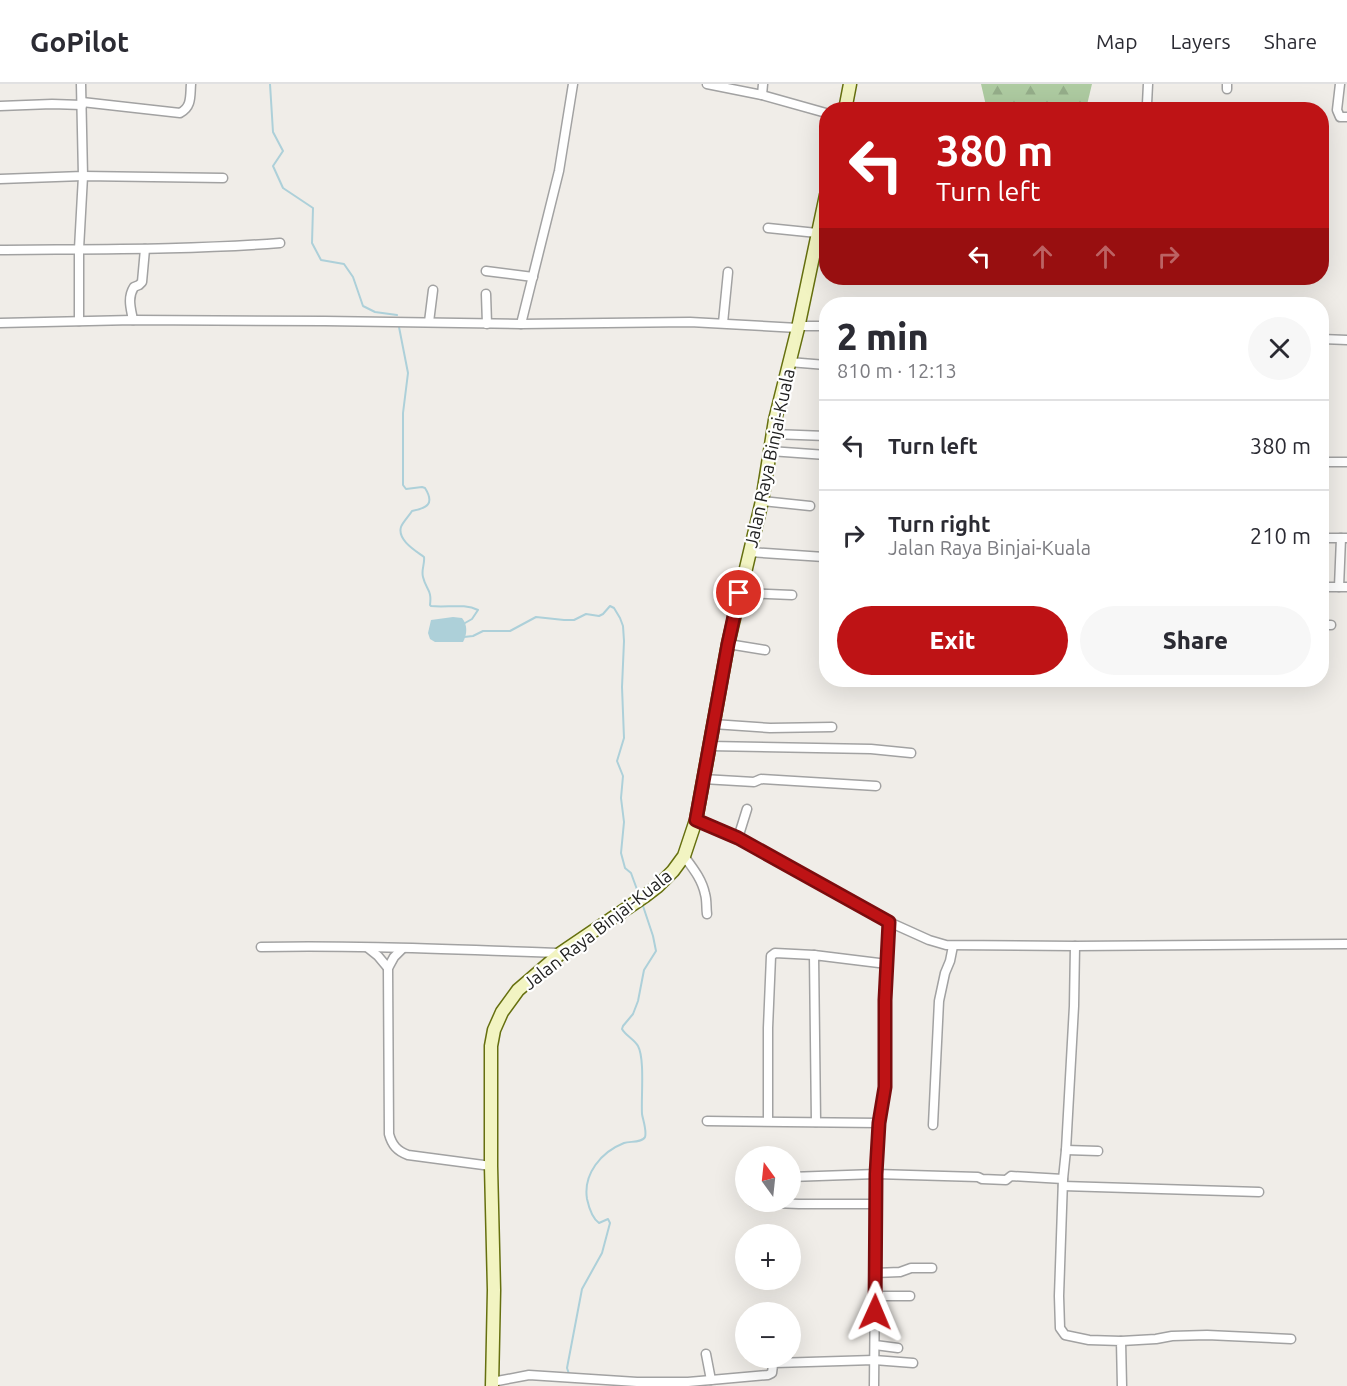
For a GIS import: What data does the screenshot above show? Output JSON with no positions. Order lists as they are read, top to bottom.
{
  "streets": {
    "main road": ["Jalan Raya Binjai-Kuala"]
  },
  "north": "top",
  "page": {
    "header": "GoPilot",
    "nav": ["Map", "Layers", "Share"],
    "turn": ["380 m", "Turn left"],
    "heading": ["2 min", "810 m · 12:13"],
    "list": [
      {
        "name": "Turn left",
        "value": "380 m"
      },
      {
        "name": "Turn right",
        "note": "Jalan Raya Binjai-Kuala",
        "value": "210 m"
      }
    ],
    "buttons": ["Exit", "Share"],
    "map_buttons": ["+", "−"]
  }
}
